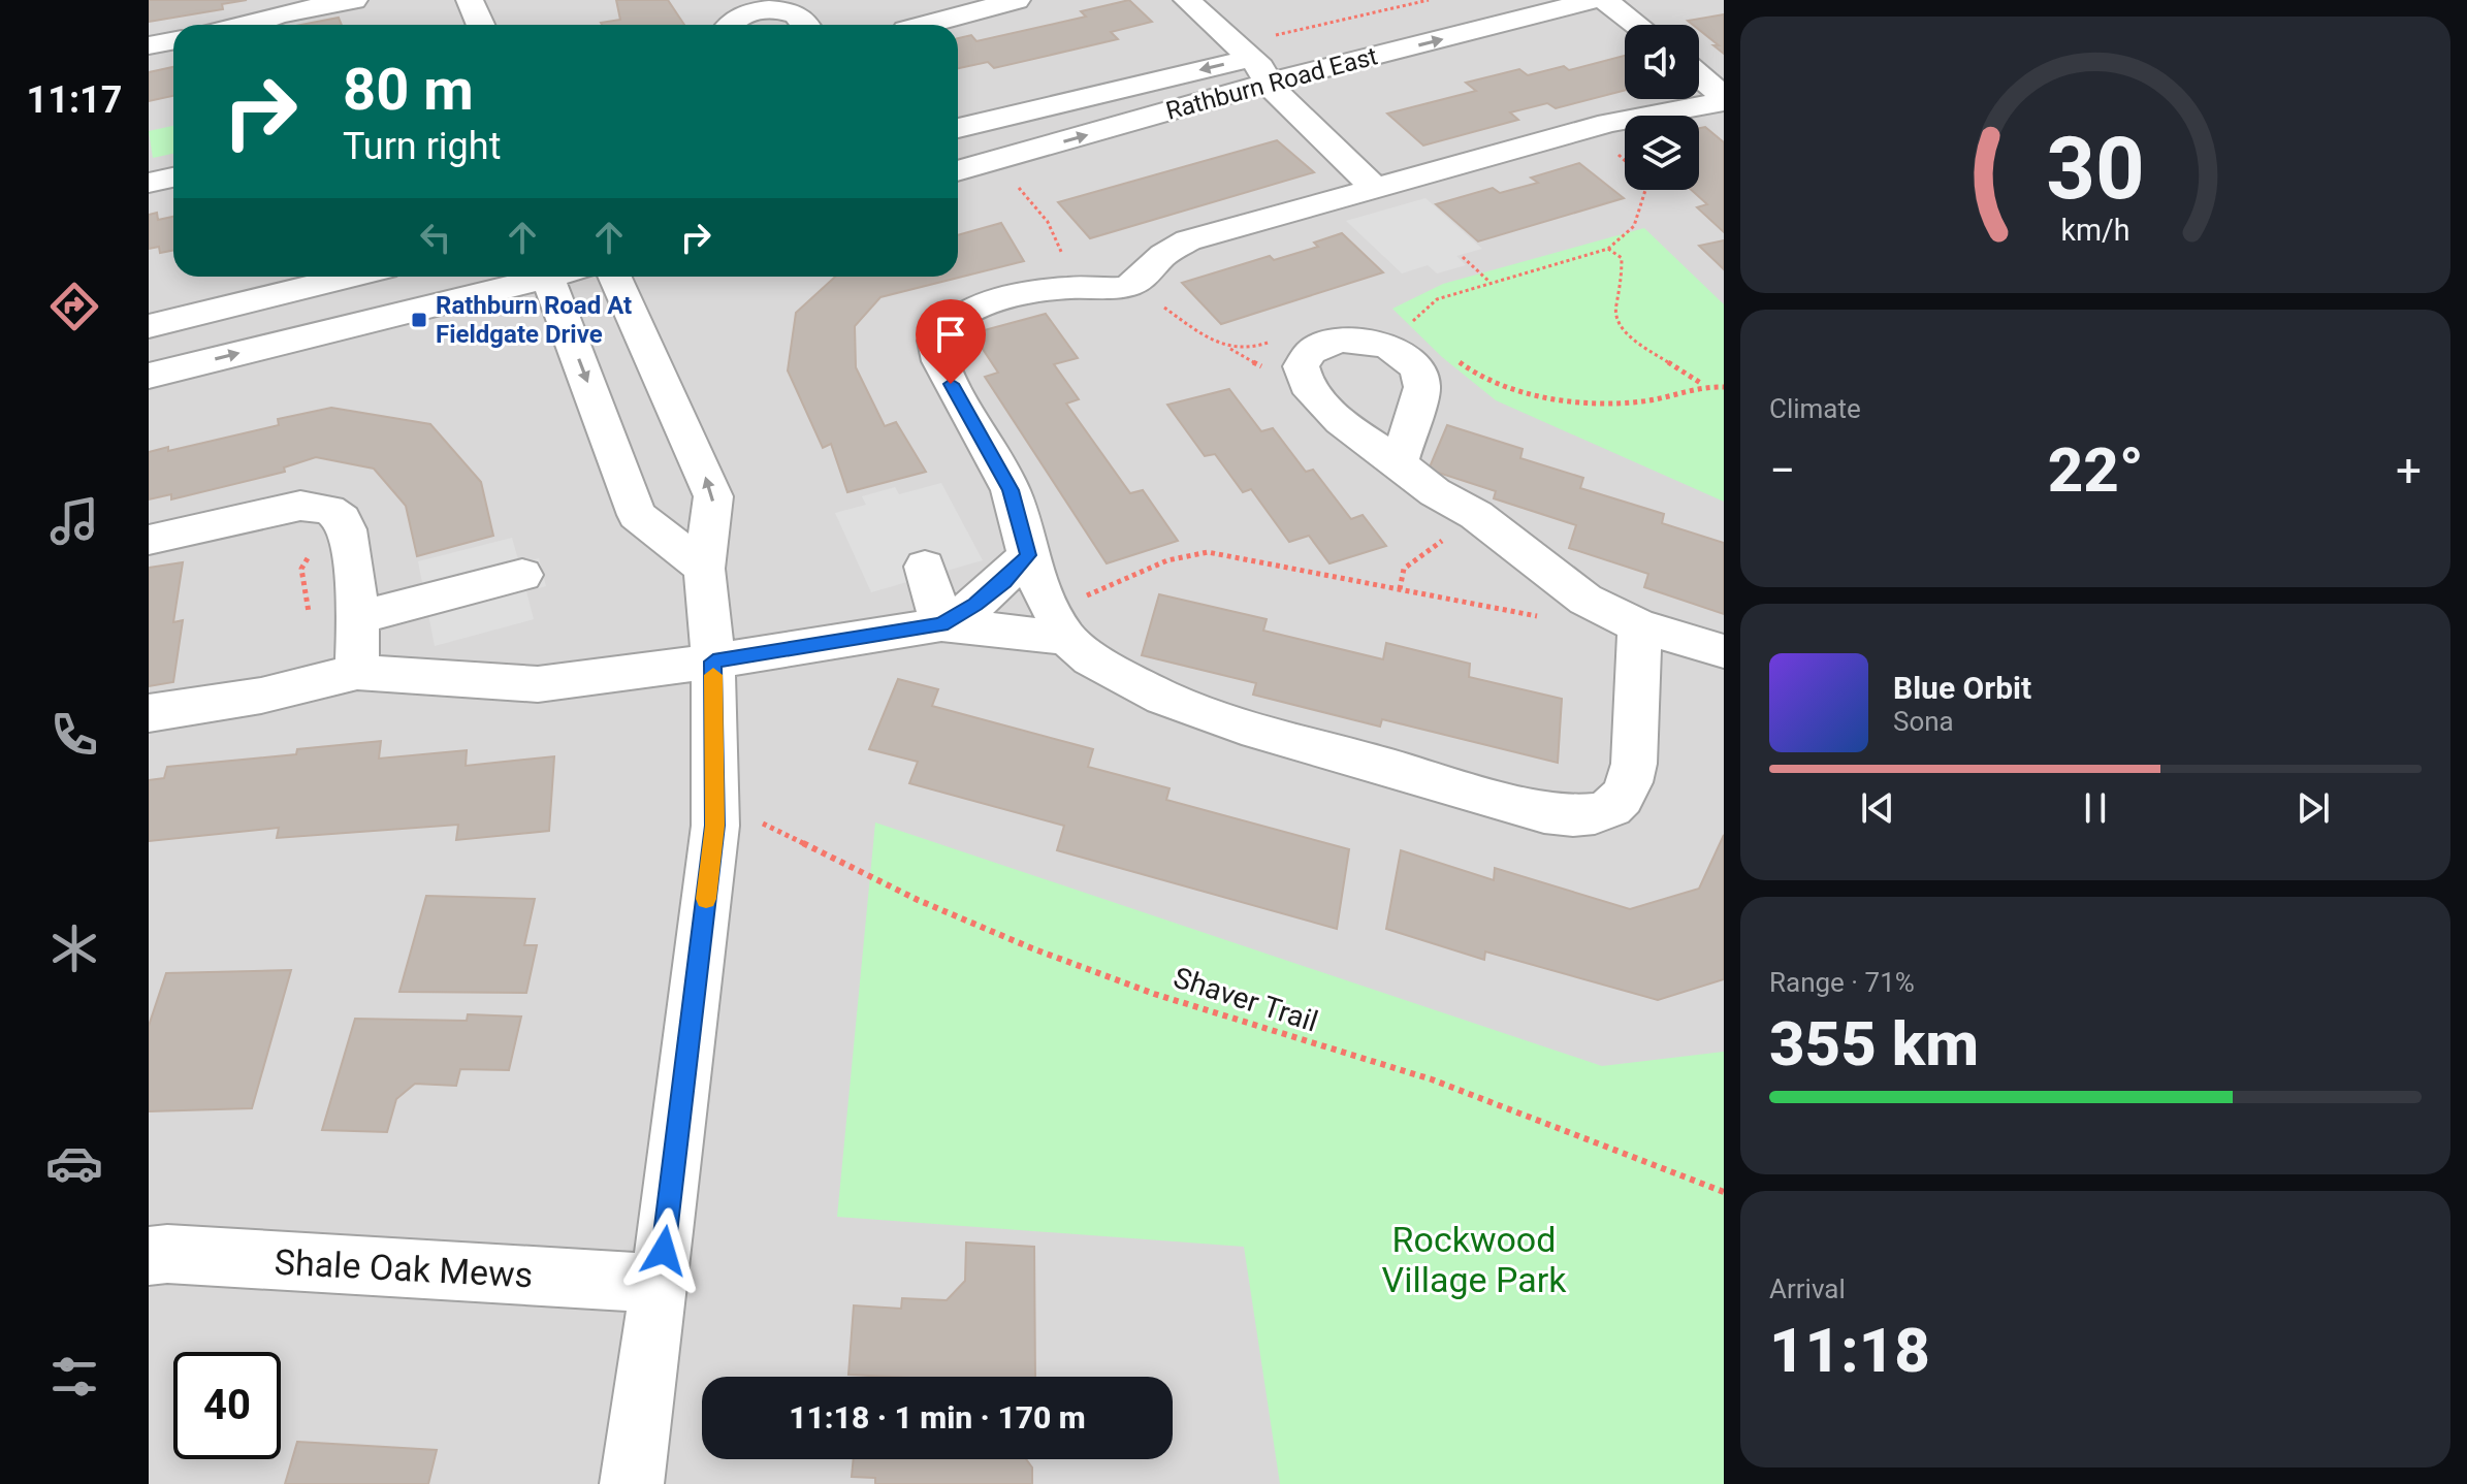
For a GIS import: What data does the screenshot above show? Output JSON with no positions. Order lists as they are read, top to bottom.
{
  "streets": {
    "street": ["Rathburn Road East", "Shale Oak Mews"],
    "path": ["Shaver Trail"]
  },
  "parks": ["Rockwood Village Park"],
  "places": {
    "transit": ["Rathburn Road At Fieldgate Drive"]
  },
  "page": {
    "tabs": "11:17",
    "turn": ["80 m", "Turn right"],
    "tile": [
      "Climate",
      ["Range · 71%", "355 km"],
      ["Arrival", "11:18"]
    ],
    "heat": ["−", "22°", "+"],
    "song": ["Blue Orbit", "Sona"],
    "limit": "40",
    "trip": "11:18 · 1 min · 170 m",
    "gauge": ["30", "km/h"]
  }
}
